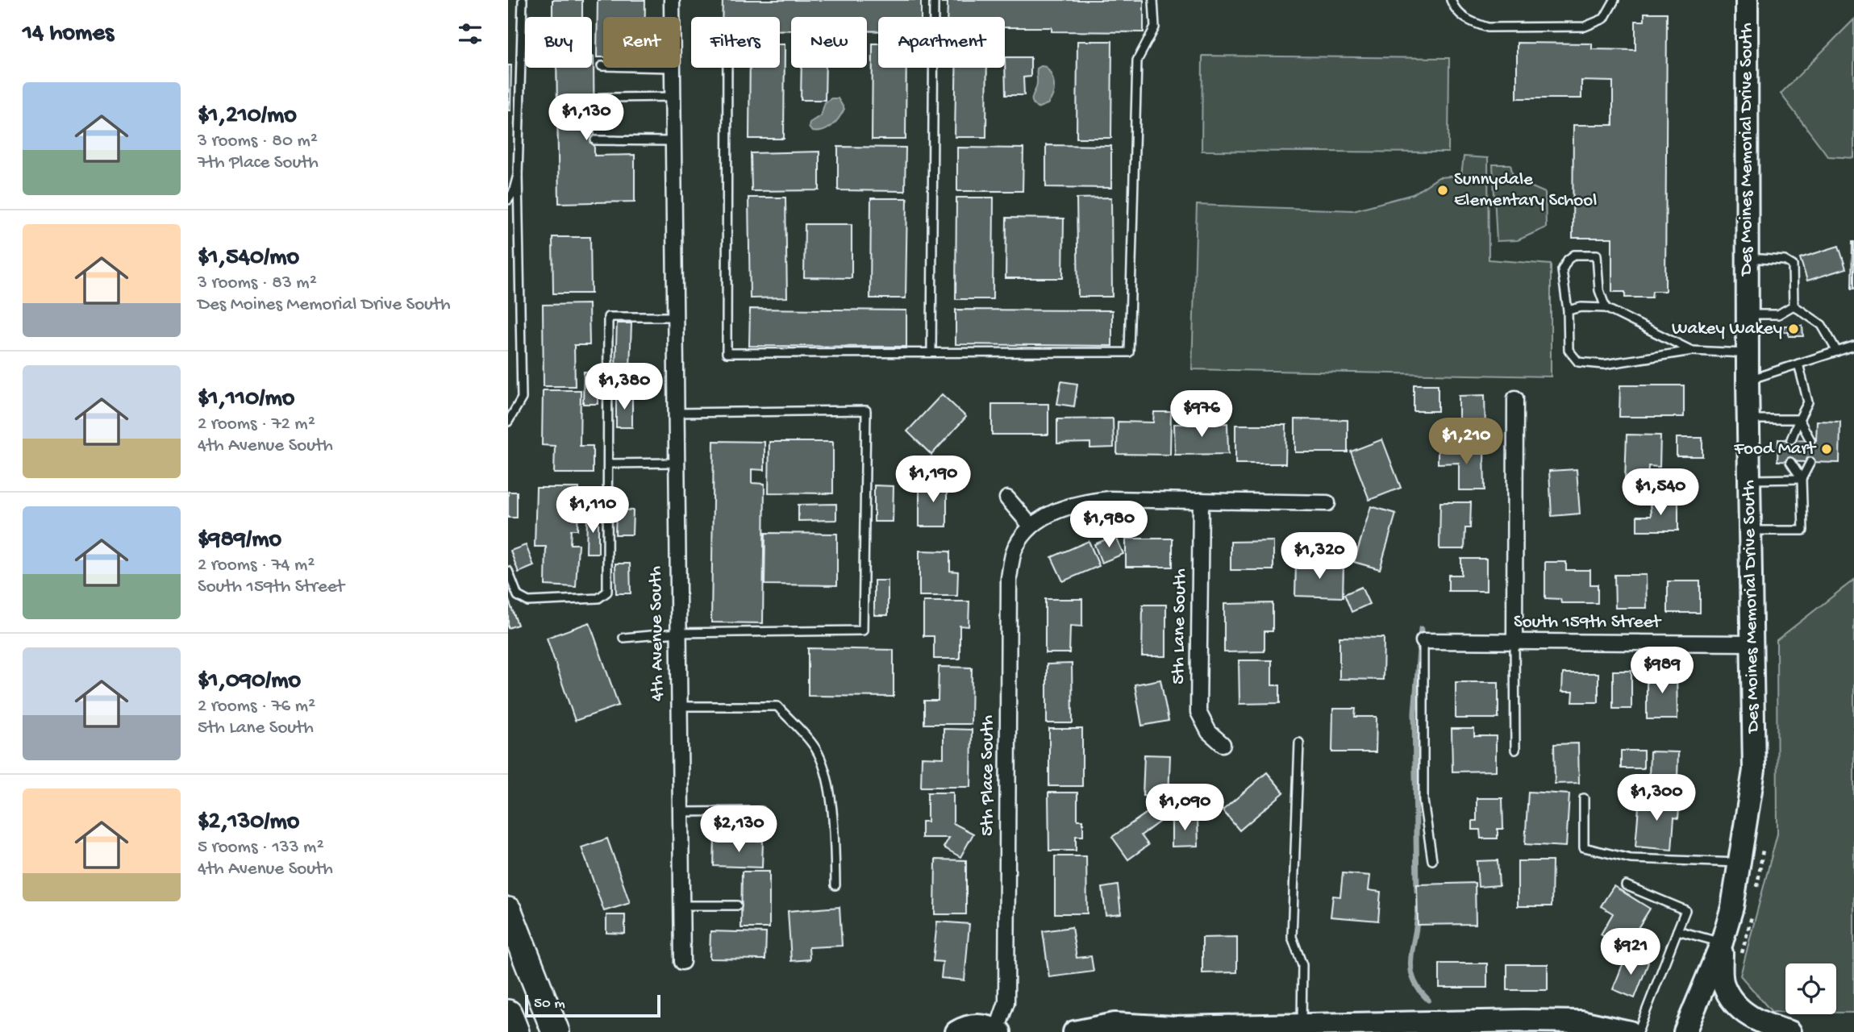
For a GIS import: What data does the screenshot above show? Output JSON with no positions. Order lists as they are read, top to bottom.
{
  "streets": {
    "main road": ["Des Moines Memorial Drive South"],
    "street": [
      "South 159th Street",
      "5th Lane South",
      "4th Avenue South",
      "5th Place South"
    ]
  },
  "crossings": [
    ["Des Moines Memorial Drive South", "South 159th Street"]
  ],
  "places": ["Sunnydale Elementary School", "Wakey Wakey", "Food Mart"],
  "scale_bar": "50 m",
  "page": {
    "heading": "14 homes",
    "chip": [
      "Buy",
      "Rent",
      "Filters",
      "New",
      "Apartment"
    ],
    "list": [
      {
        "name": "$1,210/mo",
        "note": "3 rooms · 80 m² · 7th Place South"
      },
      {
        "name": "$1,540/mo",
        "note": "3 rooms · 83 m² · Des Moines Memorial Drive South"
      },
      {
        "name": "$1,110/mo",
        "note": "2 rooms · 72 m² · 4th Avenue South"
      },
      {
        "name": "$989/mo",
        "note": "2 rooms · 74 m² · South 159th Street"
      },
      {
        "name": "$1,090/mo",
        "note": "2 rooms · 76 m² · 5th Lane South"
      },
      {
        "name": "$2,130/mo",
        "note": "5 rooms · 133 m² · 4th Avenue South"
      }
    ],
    "price": [
      "$1,130",
      "$1,380",
      "$976",
      "$1,210",
      "$1,190",
      "$1,540",
      "$1,110",
      "$1,980",
      "$1,320",
      "$989",
      "$1,300",
      "$1,090",
      "$2,130",
      "$921"
    ],
    "scale": "50 m"
  }
}
